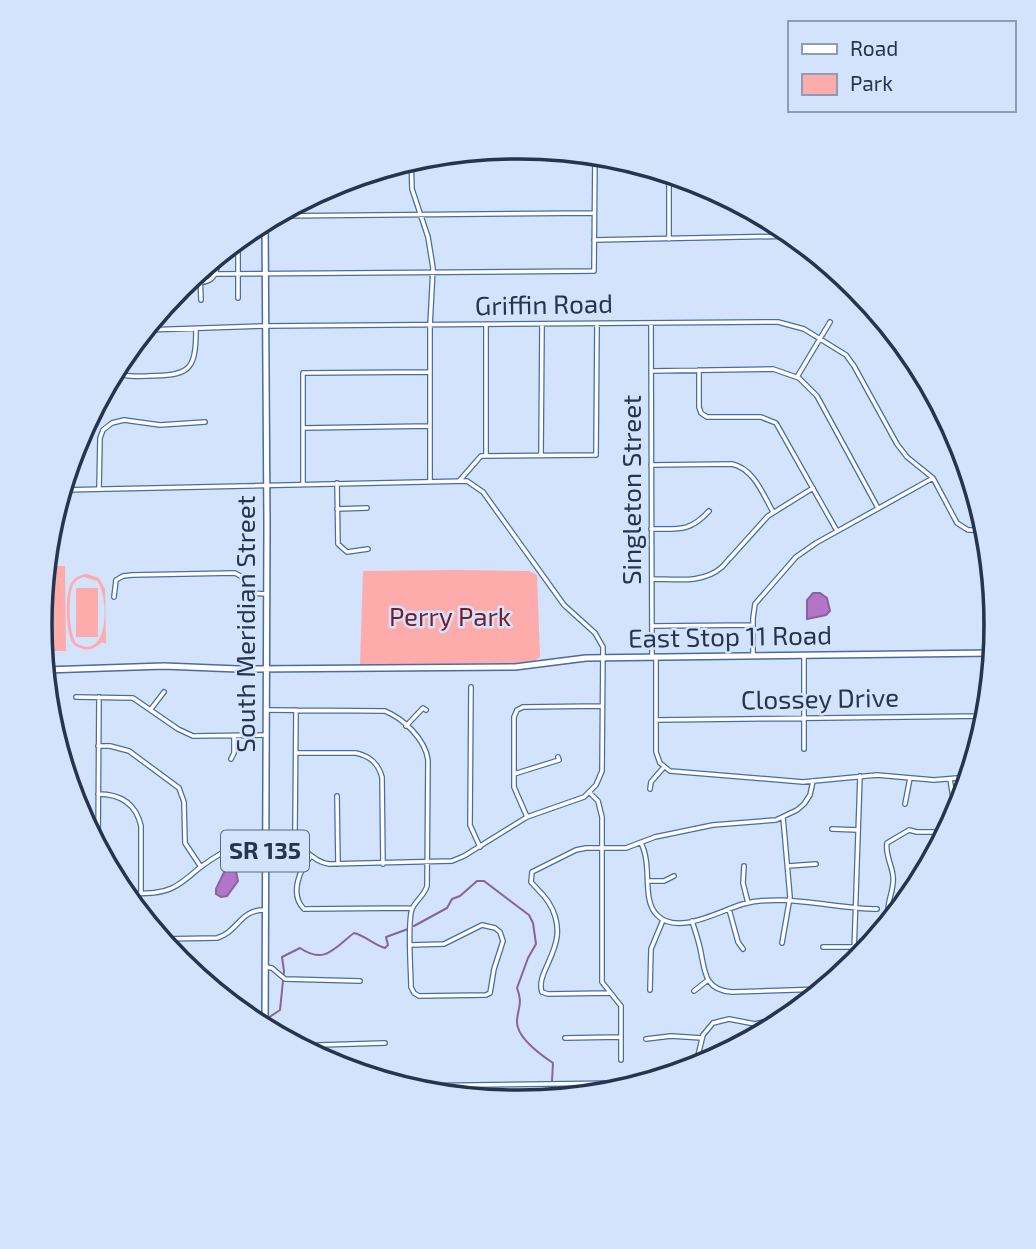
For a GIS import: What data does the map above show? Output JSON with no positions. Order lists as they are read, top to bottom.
{
  "streets": {
    "main road": ["South Meridian Street", "East Stop 11 Road", "SR 135"],
    "street": ["Griffin Road", "Singleton Street", "Clossey Drive"]
  },
  "crossings": [
    ["Griffin Road", "Singleton Street"],
    ["Griffin Road", "South Meridian Street"],
    ["Singleton Street", "East Stop 11 Road"],
    ["Singleton Street", "Clossey Drive"]
  ],
  "parks": ["Perry Park"],
  "legend": ["Road", "Park"]
}
